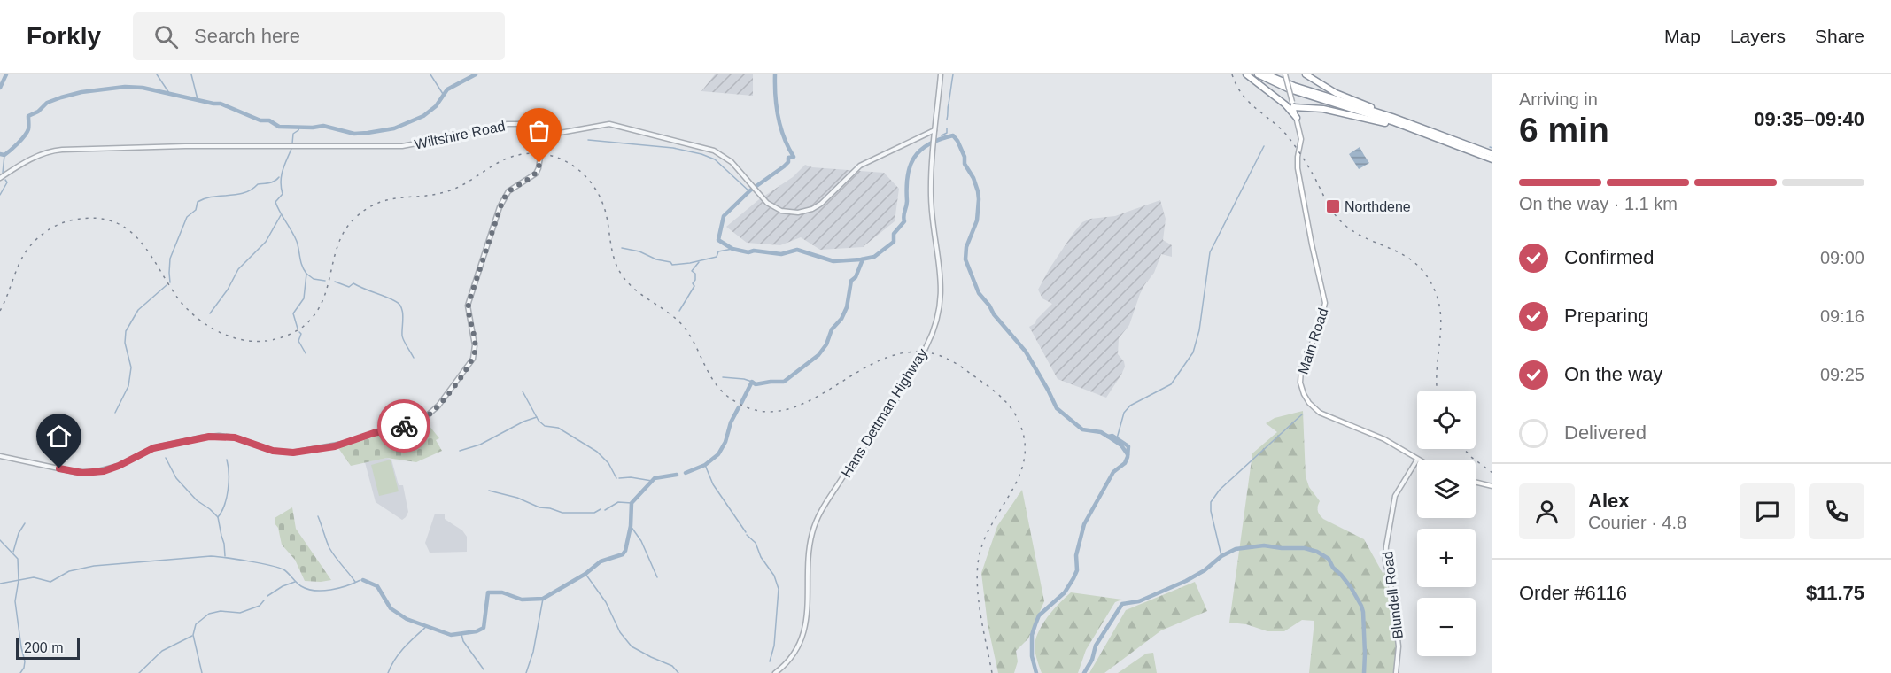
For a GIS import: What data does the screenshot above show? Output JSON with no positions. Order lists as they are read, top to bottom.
{
  "streets": {
    "main road": ["Main Road"],
    "street": ["Wiltshire Road", "Hans Dettman Highway", "Blundell Road"]
  },
  "crossings": [
    ["Wiltshire Road", "Hans Dettman Highway"],
    ["Main Road", "Blundell Road"]
  ],
  "places": {
    "transit": ["Northdene"]
  },
  "scale_bar": "200 m",
  "page": {
    "header": "Forkly",
    "search": "Search here",
    "nav": ["Map", "Layers", "Share"],
    "heading": ["6 min", "Arriving in", "09:35–09:40"],
    "panel": [
      "Alex",
      "Courier · 4.8",
      "Order #6116",
      "$11.75"
    ],
    "bar": "On the way · 1.1 km",
    "list": [
      ["Confirmed", "09:00"],
      ["Preparing", "09:16"],
      ["On the way", "09:25"],
      "Delivered"
    ],
    "map_buttons": ["+", "−"],
    "scale": "200 m"
  }
}
